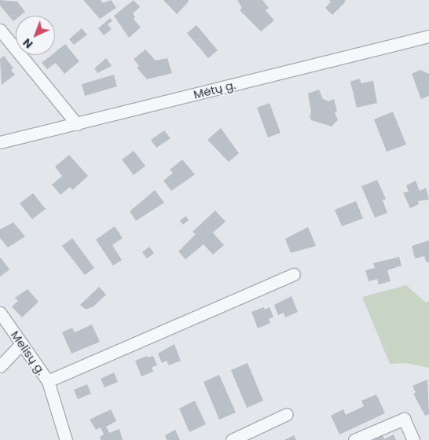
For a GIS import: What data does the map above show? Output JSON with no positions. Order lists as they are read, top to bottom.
{
  "streets": {
    "street": ["Mėtų g.", "Melisų g."]
  },
  "north": "bottom left"
}
